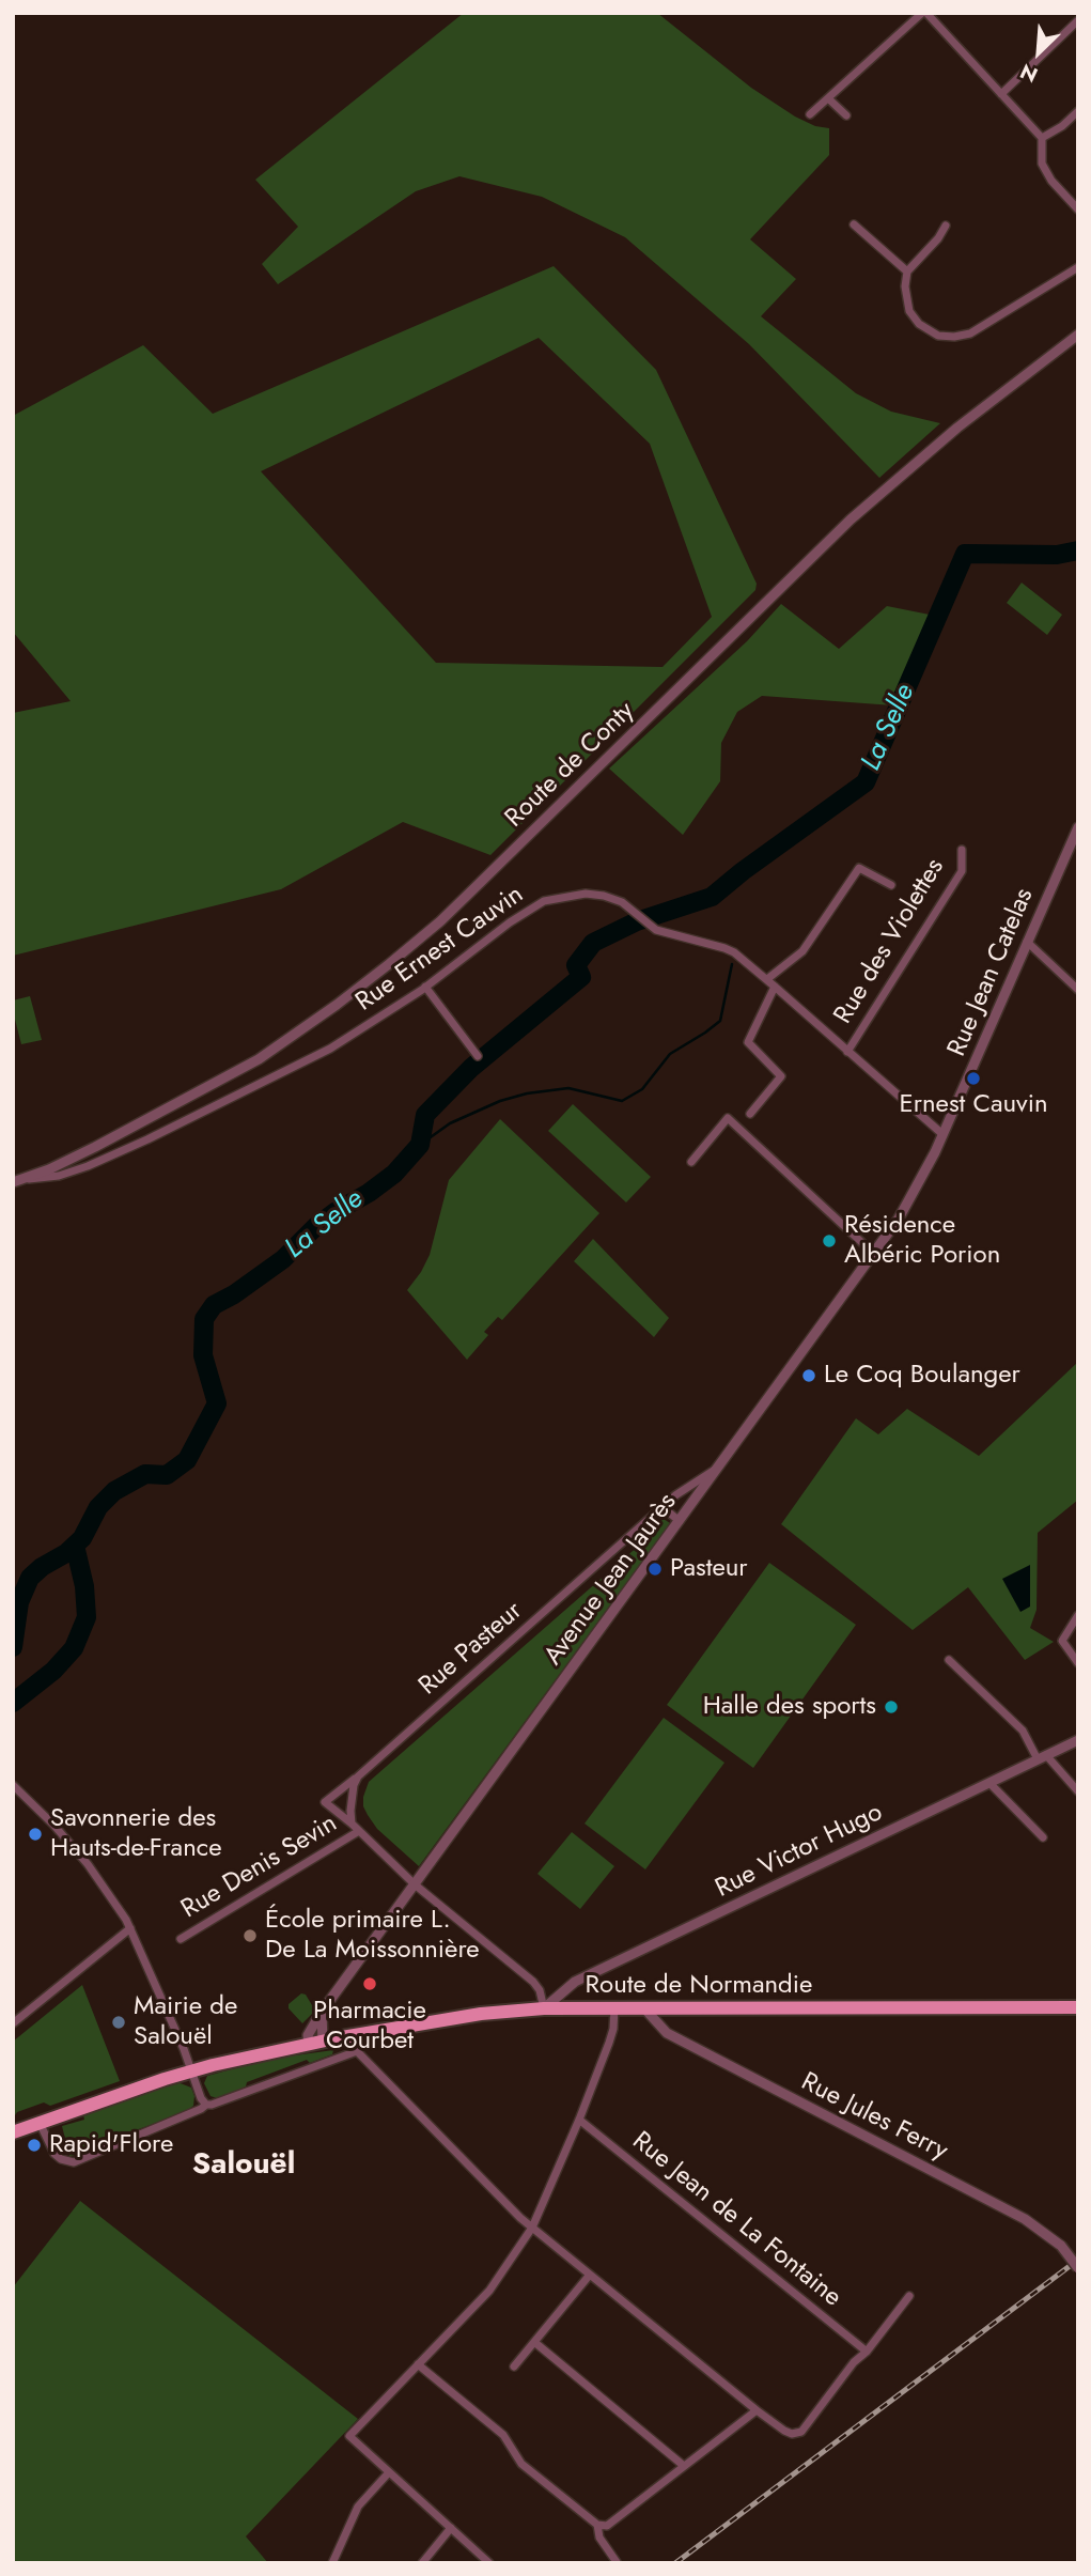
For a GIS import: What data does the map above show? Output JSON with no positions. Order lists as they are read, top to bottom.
{
  "streets": {
    "main road": ["Route de Normandie"],
    "street": [
      "Route de Conty",
      "Rue des Violettes",
      "Rue Ernest Cauvin",
      "Rue Jean Catelas",
      "Avenue Jean Jaurès",
      "Rue Pasteur",
      "Rue Victor Hugo",
      "Rue Denis Sevin",
      "Rue Jules Ferry",
      "Rue Jean de La Fontaine"
    ]
  },
  "crossings": [
    ["Route de Conty", "Rue Ernest Cauvin"],
    ["Rue des Violettes", "Rue Ernest Cauvin"],
    ["Rue Ernest Cauvin", "Rue Jean Catelas"],
    ["Rue Ernest Cauvin", "Avenue Jean Jaurès"],
    ["Rue Jean Catelas", "Avenue Jean Jaurès"],
    ["Avenue Jean Jaurès", "Rue Pasteur"],
    ["Avenue Jean Jaurès", "Route de Normandie"],
    ["Rue Victor Hugo", "Route de Normandie"],
    ["Route de Normandie", "Rue Jules Ferry"]
  ],
  "districts": ["Salouël"],
  "water": ["La Selle"],
  "places": [
    "Ernest Cauvin",
    "Résidence Albéric Porion",
    "Le Coq Boulanger",
    "Pasteur",
    "Halle des sports",
    "Savonnerie des Hauts-de-France",
    "École primaire L. De La Moissonnière",
    "Pharmacie Courbet",
    "Mairie de Salouël",
    "Rapid'Flore"
  ],
  "north": "bottom left"
}
